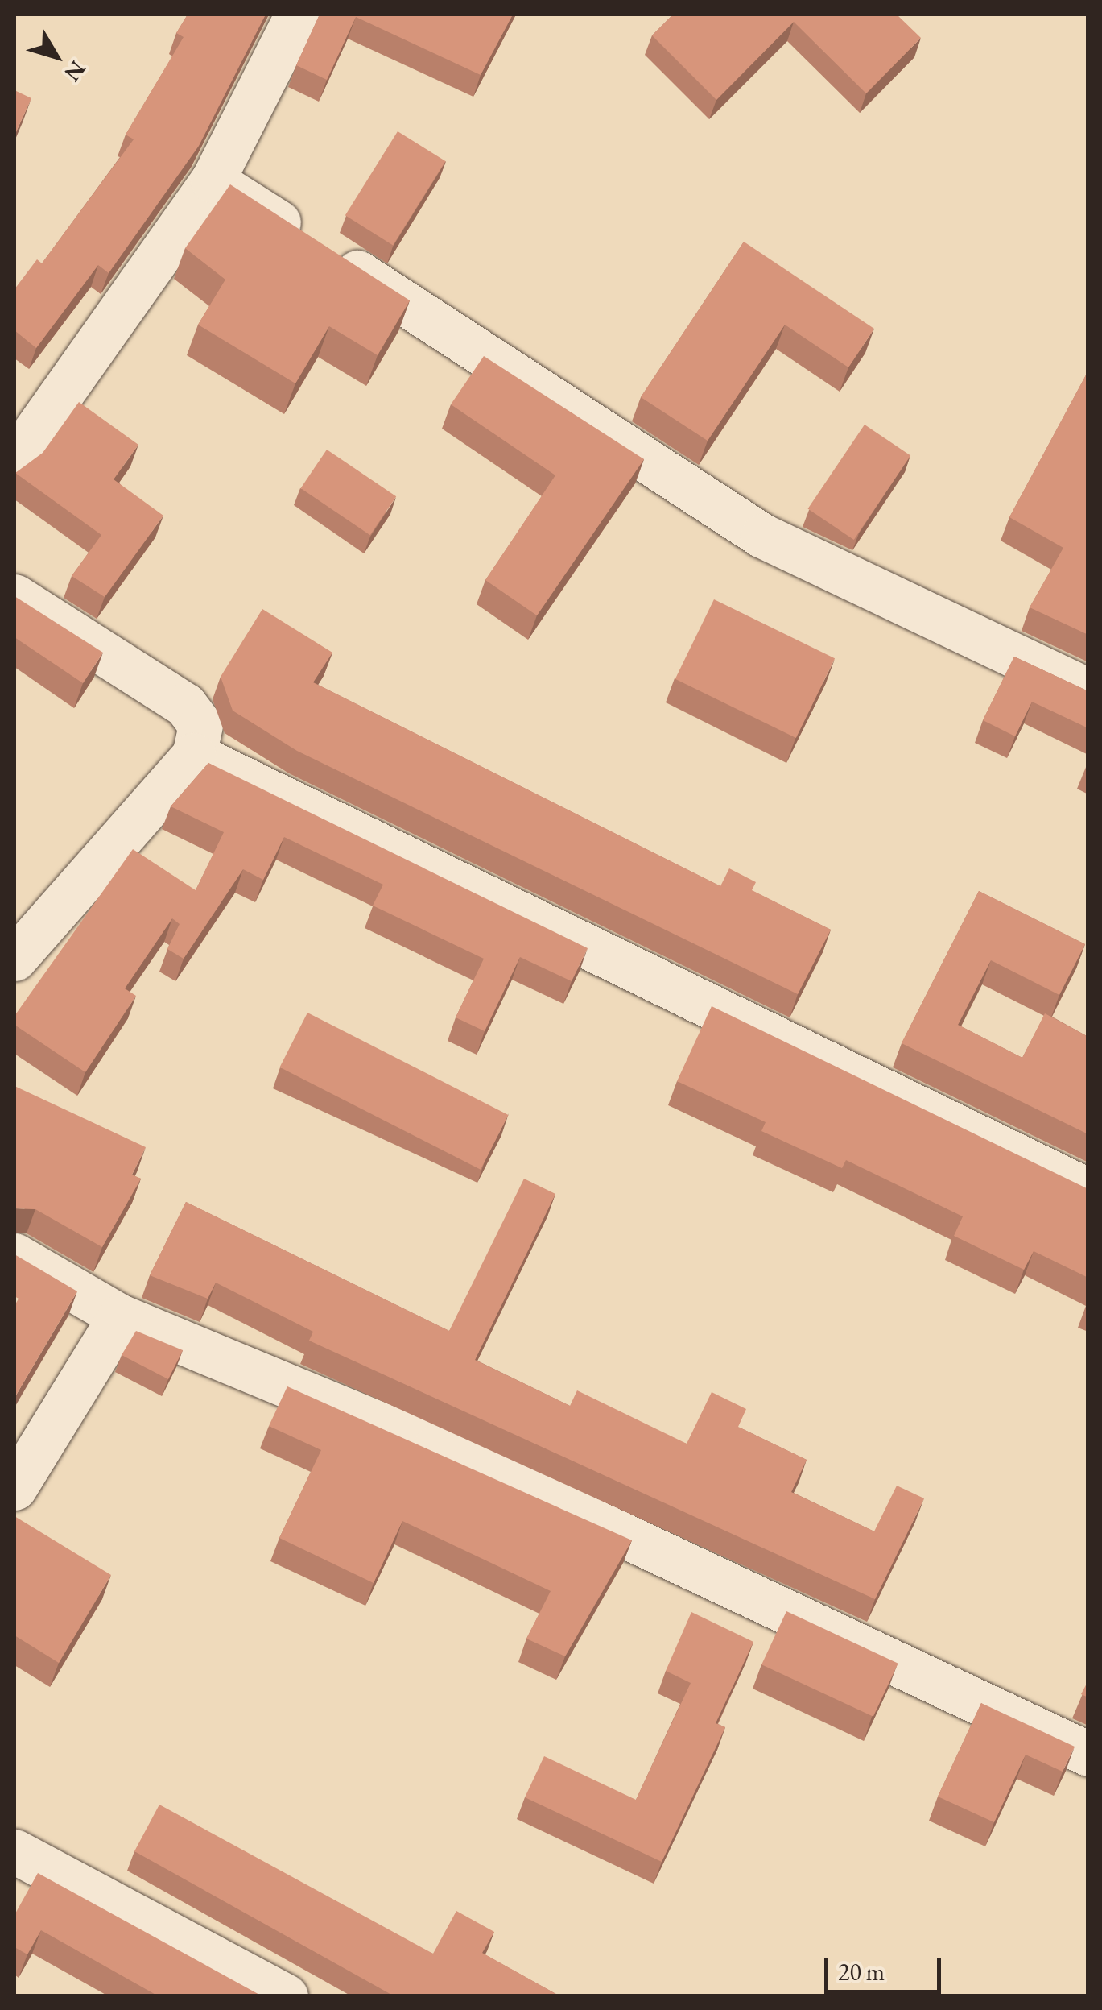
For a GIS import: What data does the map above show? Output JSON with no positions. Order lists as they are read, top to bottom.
{
  "scale_bar": "20 m",
  "north": "bottom right"
}
